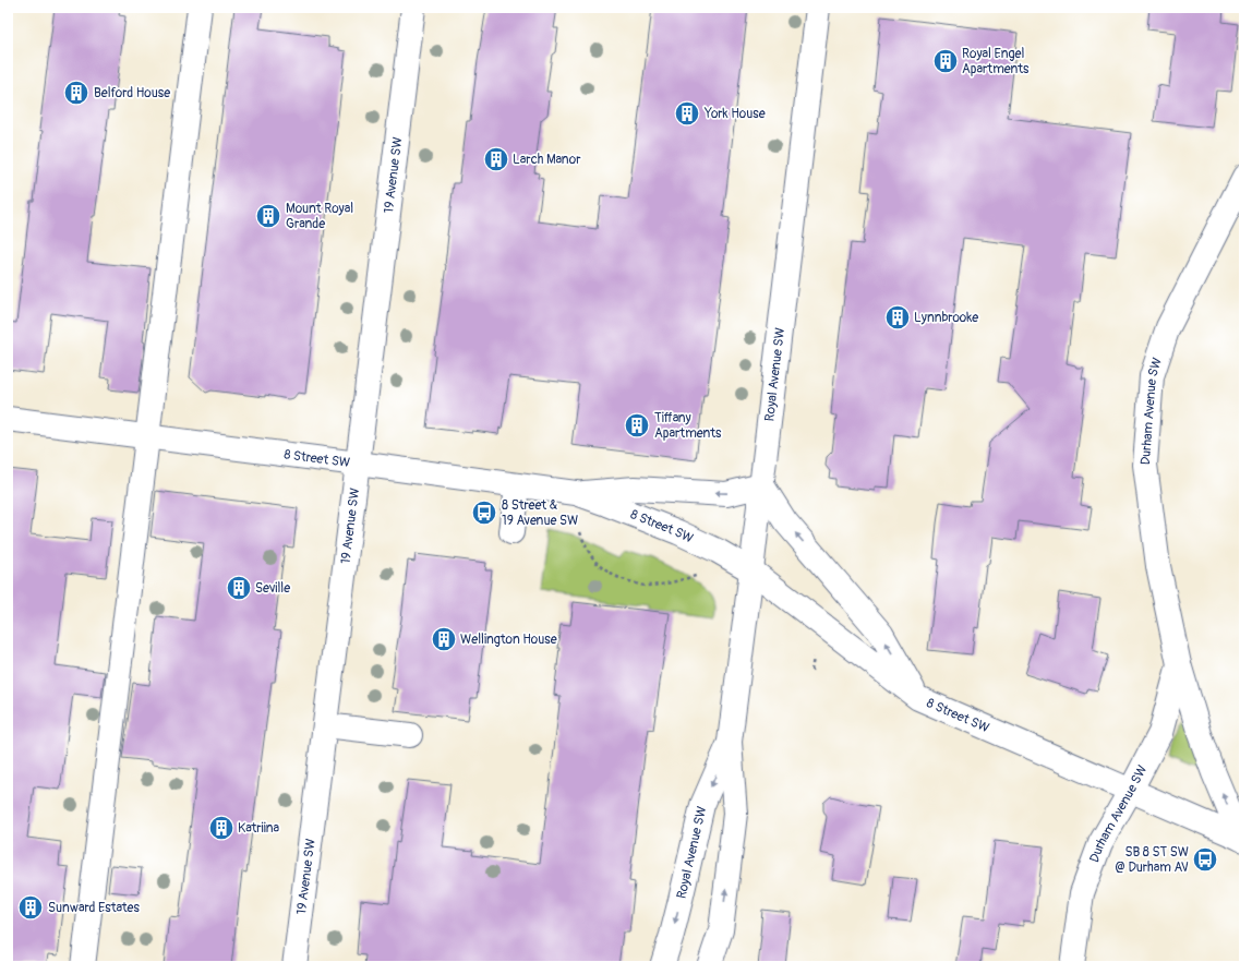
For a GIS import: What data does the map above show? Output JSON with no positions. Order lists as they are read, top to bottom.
{
  "streets": {
    "street": [
      "19 Avenue SW",
      "Royal Avenue SW",
      "Durham Avenue SW",
      "8 Street SW"
    ]
  },
  "crossings": [
    ["19 Avenue SW", "8 Street SW"],
    ["Royal Avenue SW", "8 Street SW"],
    ["Durham Avenue SW", "8 Street SW"]
  ],
  "places": {
    "building": [
      "Royal Engel Apartments",
      "Belford House",
      "York House",
      "Larch Manor",
      "Mount Royal Grande",
      "Lynnbrooke",
      "Tiffany Apartments",
      "Seville",
      "Wellington House",
      "Katriina",
      "Sunward Estates"
    ],
    "bus stop": ["8 Street & 19 Avenue SW", "SB 8 ST SW @ Durham AV"]
  }
}
